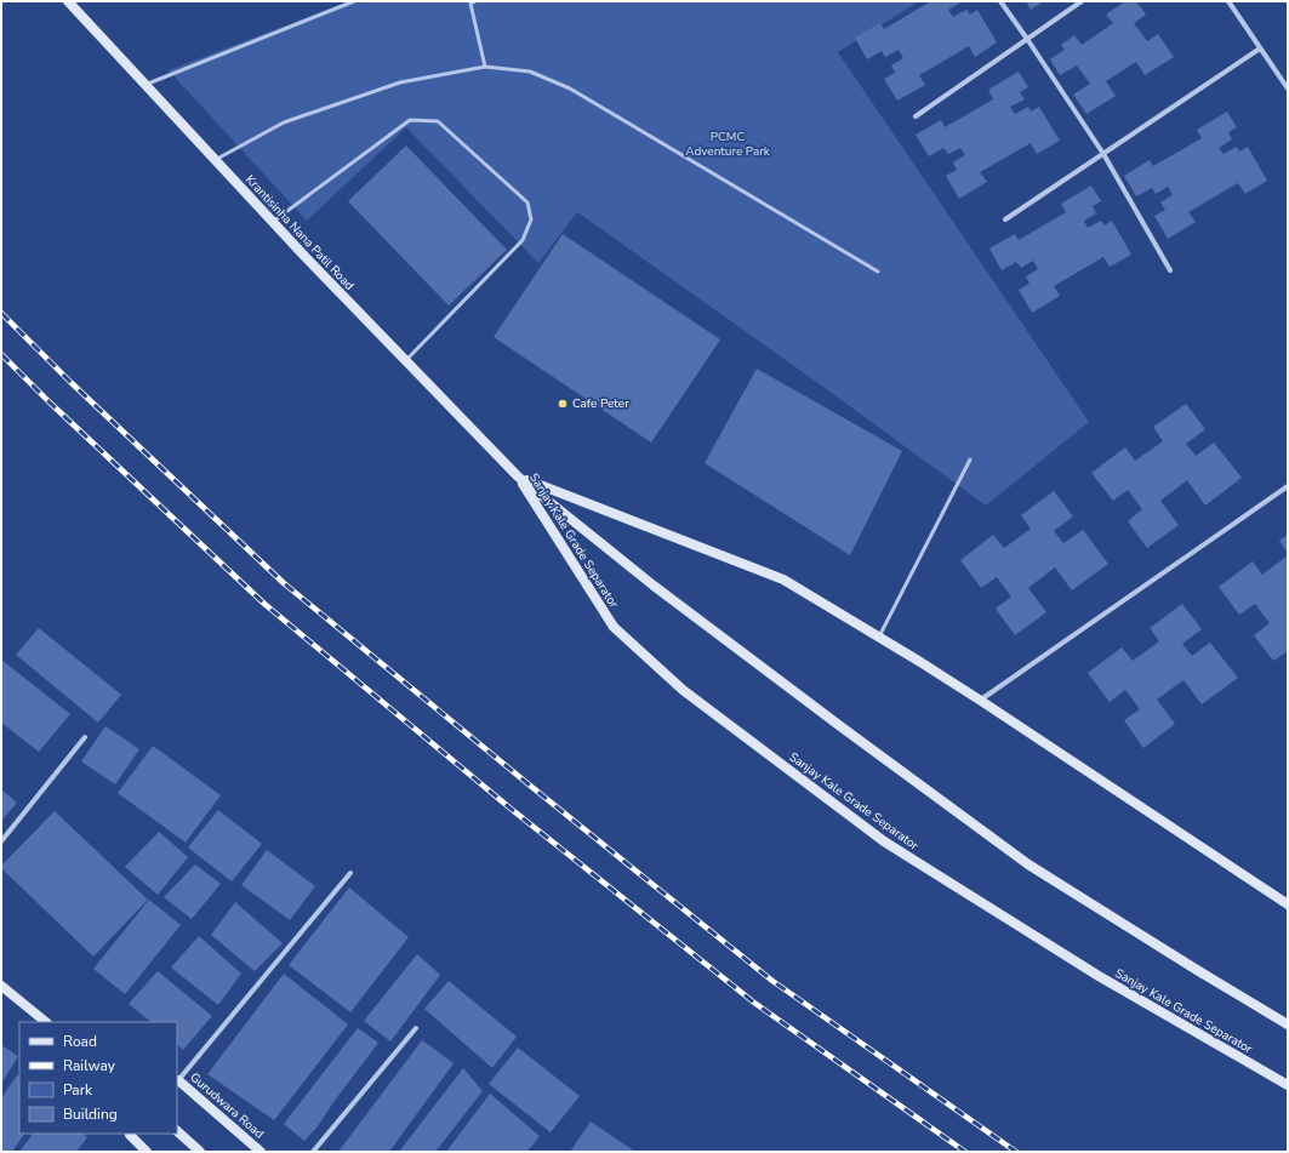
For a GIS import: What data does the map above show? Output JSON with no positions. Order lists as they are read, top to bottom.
{
  "streets": {
    "main road": ["Krantisinha Nana Patil Road", "Sanjay Kale Grade Separator", "Gurudwara Road"]
  },
  "crossings": [
    ["Krantisinha Nana Patil Road", "Sanjay Kale Grade Separator"]
  ],
  "parks": ["PCMC Adventure Park"],
  "places": ["Cafe Peter"],
  "legend": [
    "Road",
    "Railway",
    "Park",
    "Building"
  ]
}
